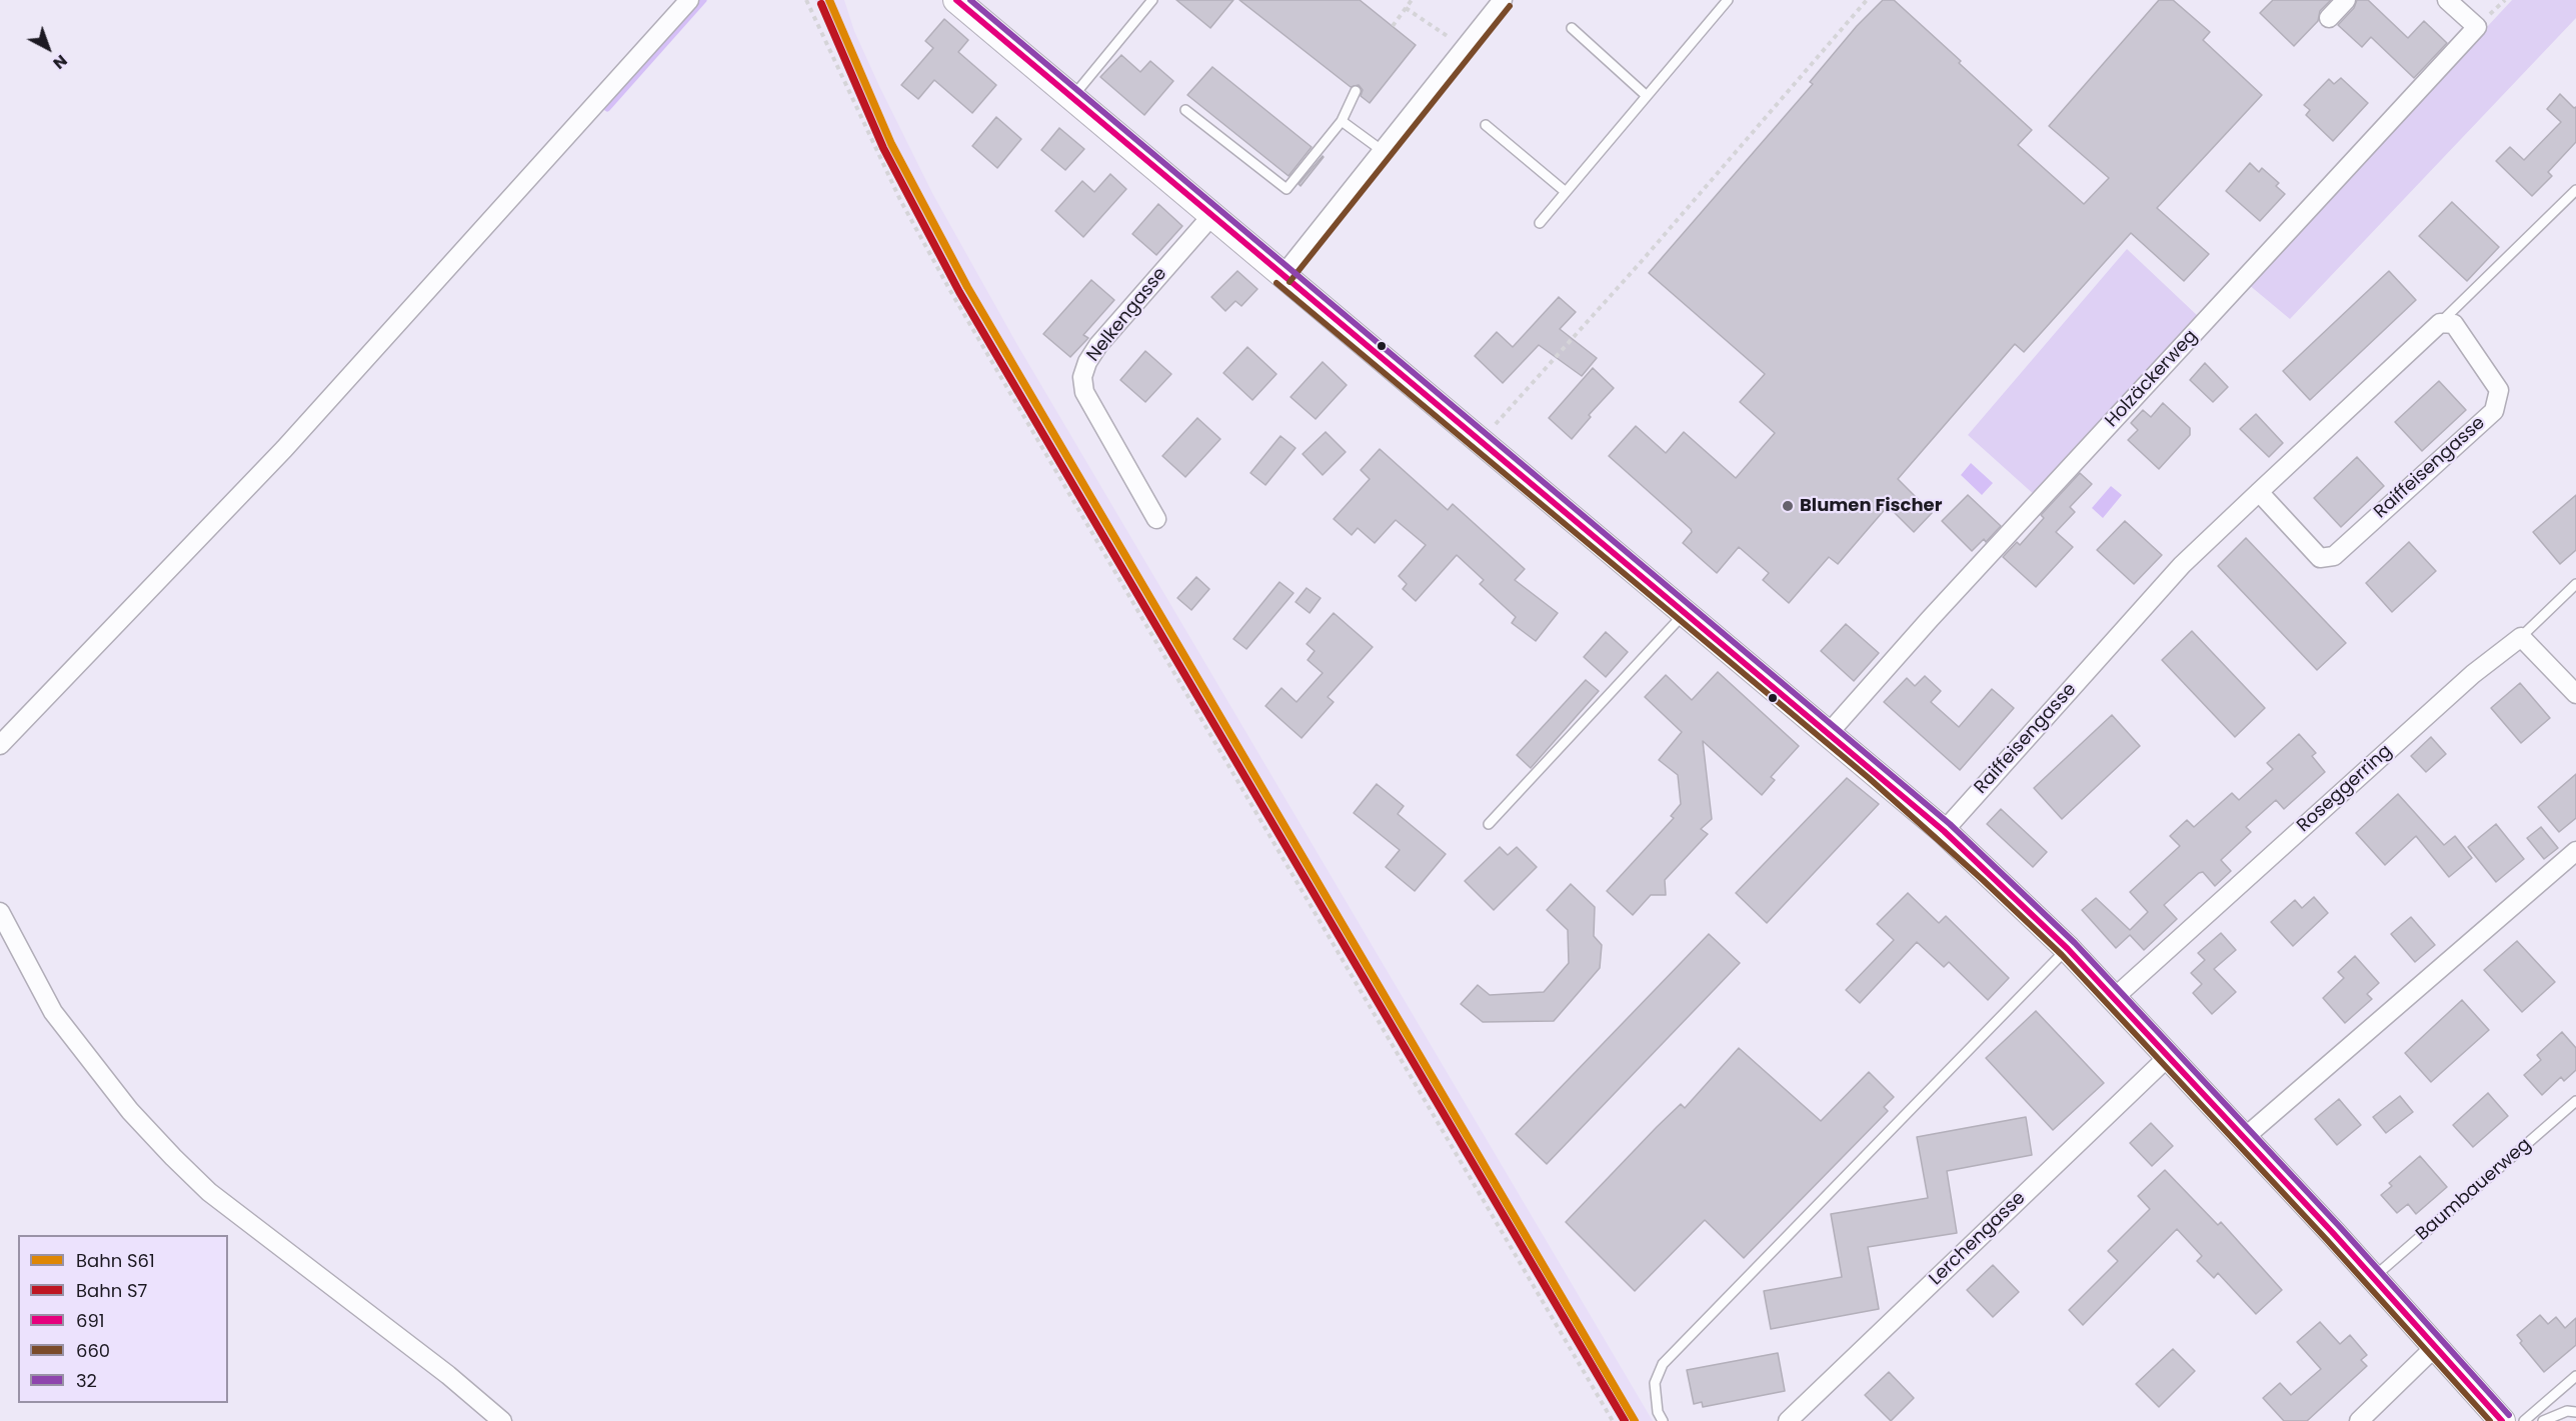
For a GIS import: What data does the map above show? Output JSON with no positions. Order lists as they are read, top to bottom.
{
  "streets": {
    "street": [
      "Nelkengasse",
      "Holzäckerweg",
      "Raiffeisengasse",
      "Roseggerring",
      "Lerchengasse"
    ],
    "lane": ["Baumbauerweg"]
  },
  "places": ["Blumen Fischer"],
  "lines": [
    "rail line S61",
    "transit line 691",
    "transit line 32",
    "rail line S7",
    "transit line 660"
  ],
  "legend": [
    "Bahn S61",
    "Bahn S7",
    "691",
    "660",
    "32"
  ],
  "north": "bottom right"
}
